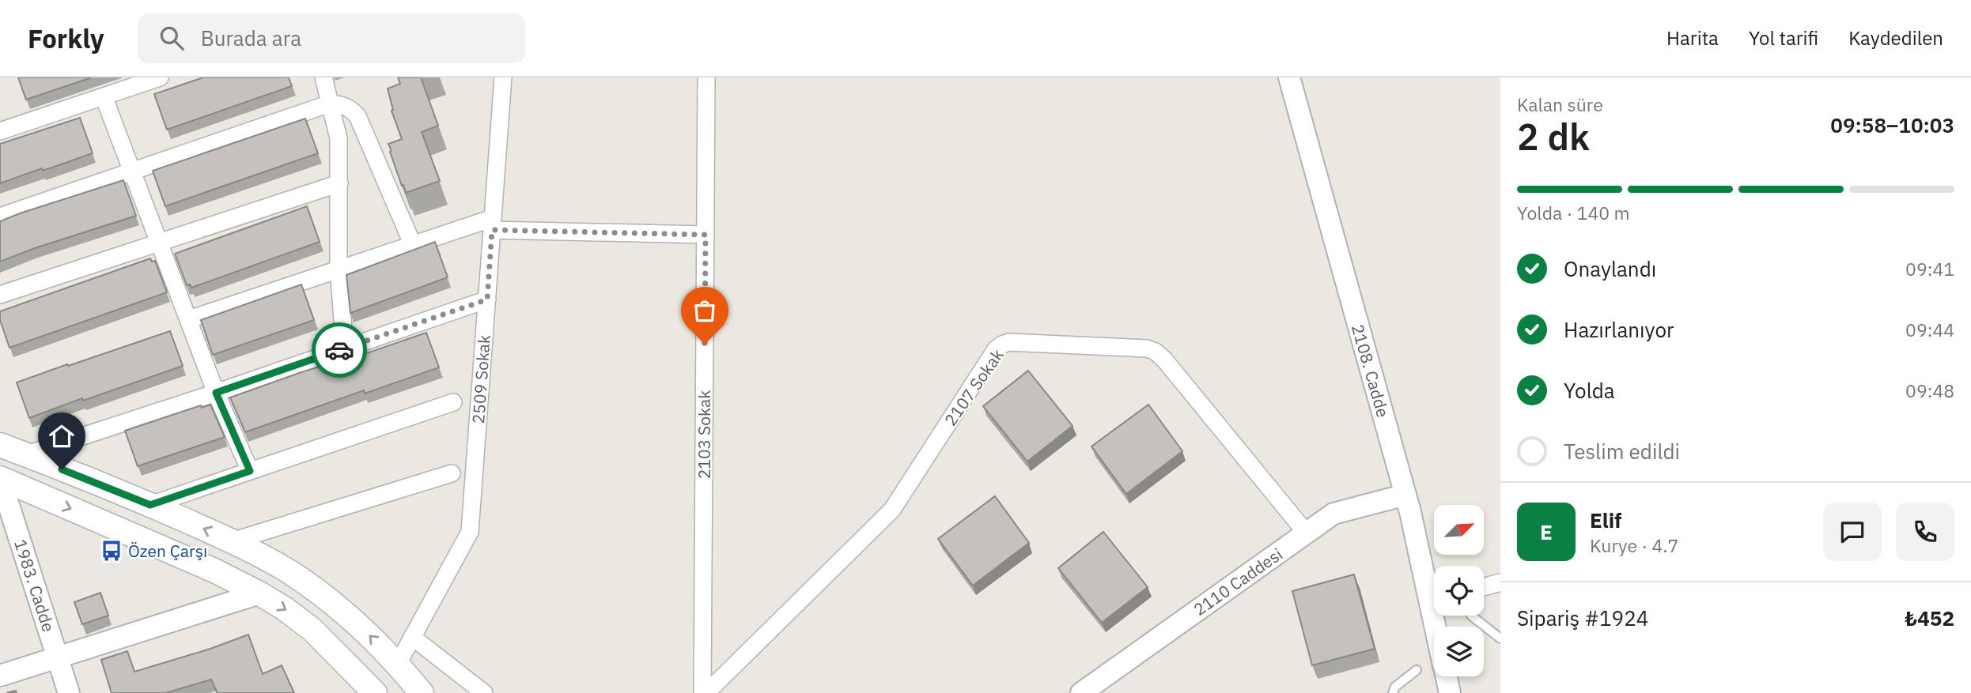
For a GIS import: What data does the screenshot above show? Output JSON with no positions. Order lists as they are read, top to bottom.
{
  "streets": {
    "street": [
      "2108. Cadde",
      "2509 Sokak",
      "2107 Sokak",
      "2103 Sokak",
      "2110 Caddesi",
      "1983. Cadde"
    ]
  },
  "crossings": [
    ["2108. Cadde", "2110 Caddesi"],
    ["2107 Sokak", "2103 Sokak"],
    ["2107 Sokak", "2110 Caddesi"]
  ],
  "places": {
    "bus stop": ["Özen Çarşı"]
  },
  "north": "top right",
  "page": {
    "header": "Forkly",
    "search": "Burada ara",
    "nav": ["Harita", "Yol tarifi", "Kaydedilen"],
    "heading": ["2 dk", "Kalan süre", "09:58–10:03"],
    "panel": [
      "Elif",
      "Kurye · 4.7",
      "Sipariş #1924",
      "₺452"
    ],
    "bar": "Yolda · 140 m",
    "list": [
      ["Onaylandı", "09:41"],
      ["Hazırlanıyor", "09:44"],
      ["Yolda", "09:48"],
      "Teslim edildi"
    ],
    "round": "E"
  }
}
